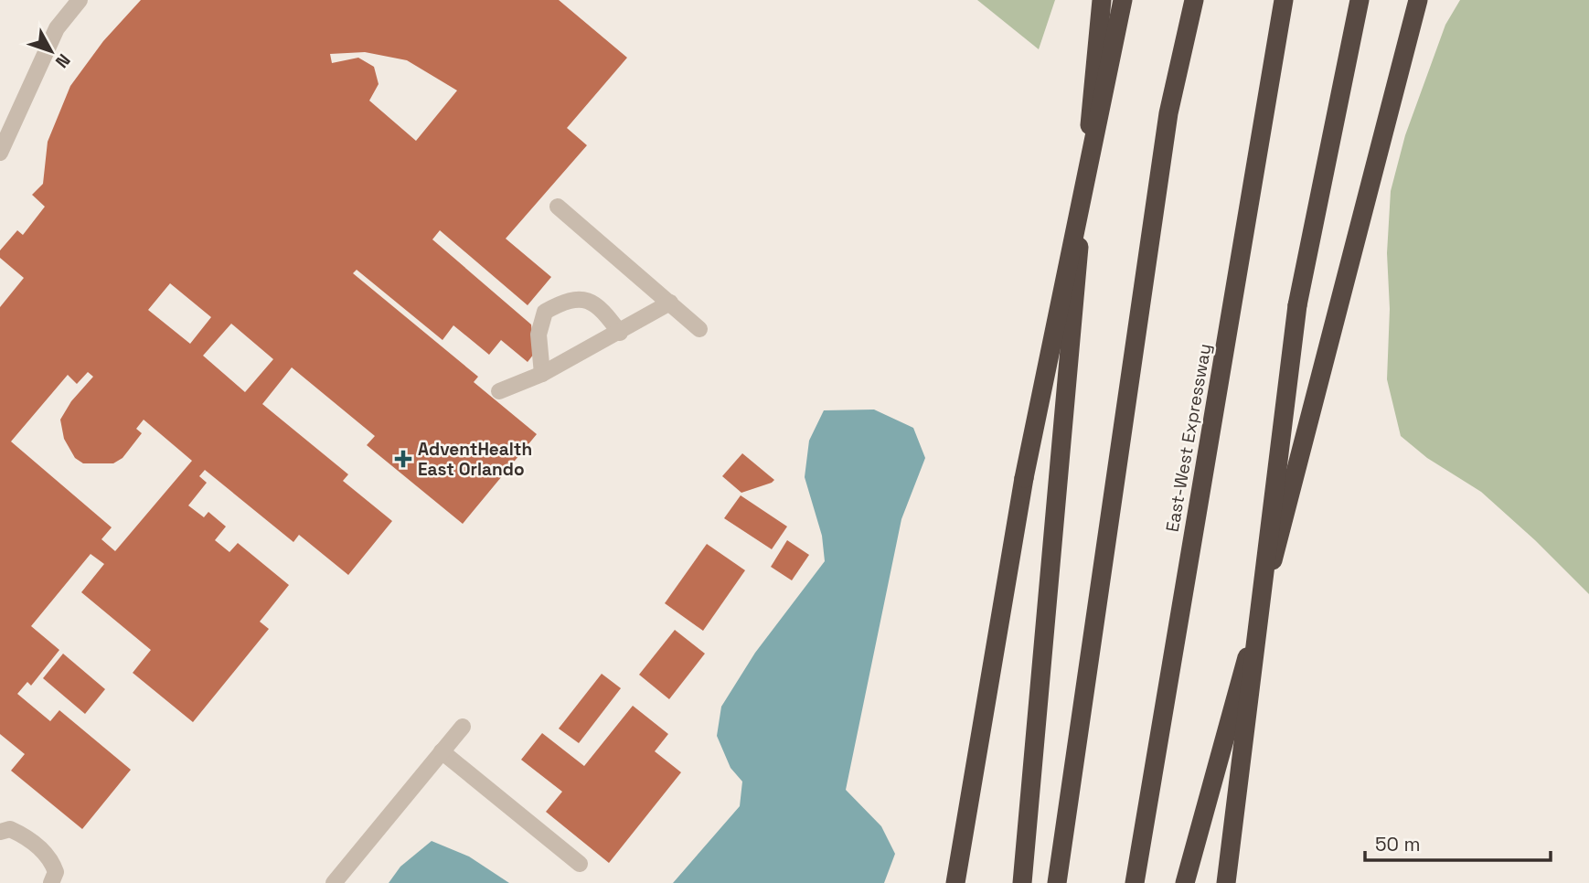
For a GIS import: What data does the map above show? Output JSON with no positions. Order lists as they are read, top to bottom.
{
  "streets": {
    "highway": ["East-West Expressway"]
  },
  "places": {
    "health": ["AdventHealth East Orlando"]
  },
  "scale_bar": "50 m",
  "north": "bottom right"
}
